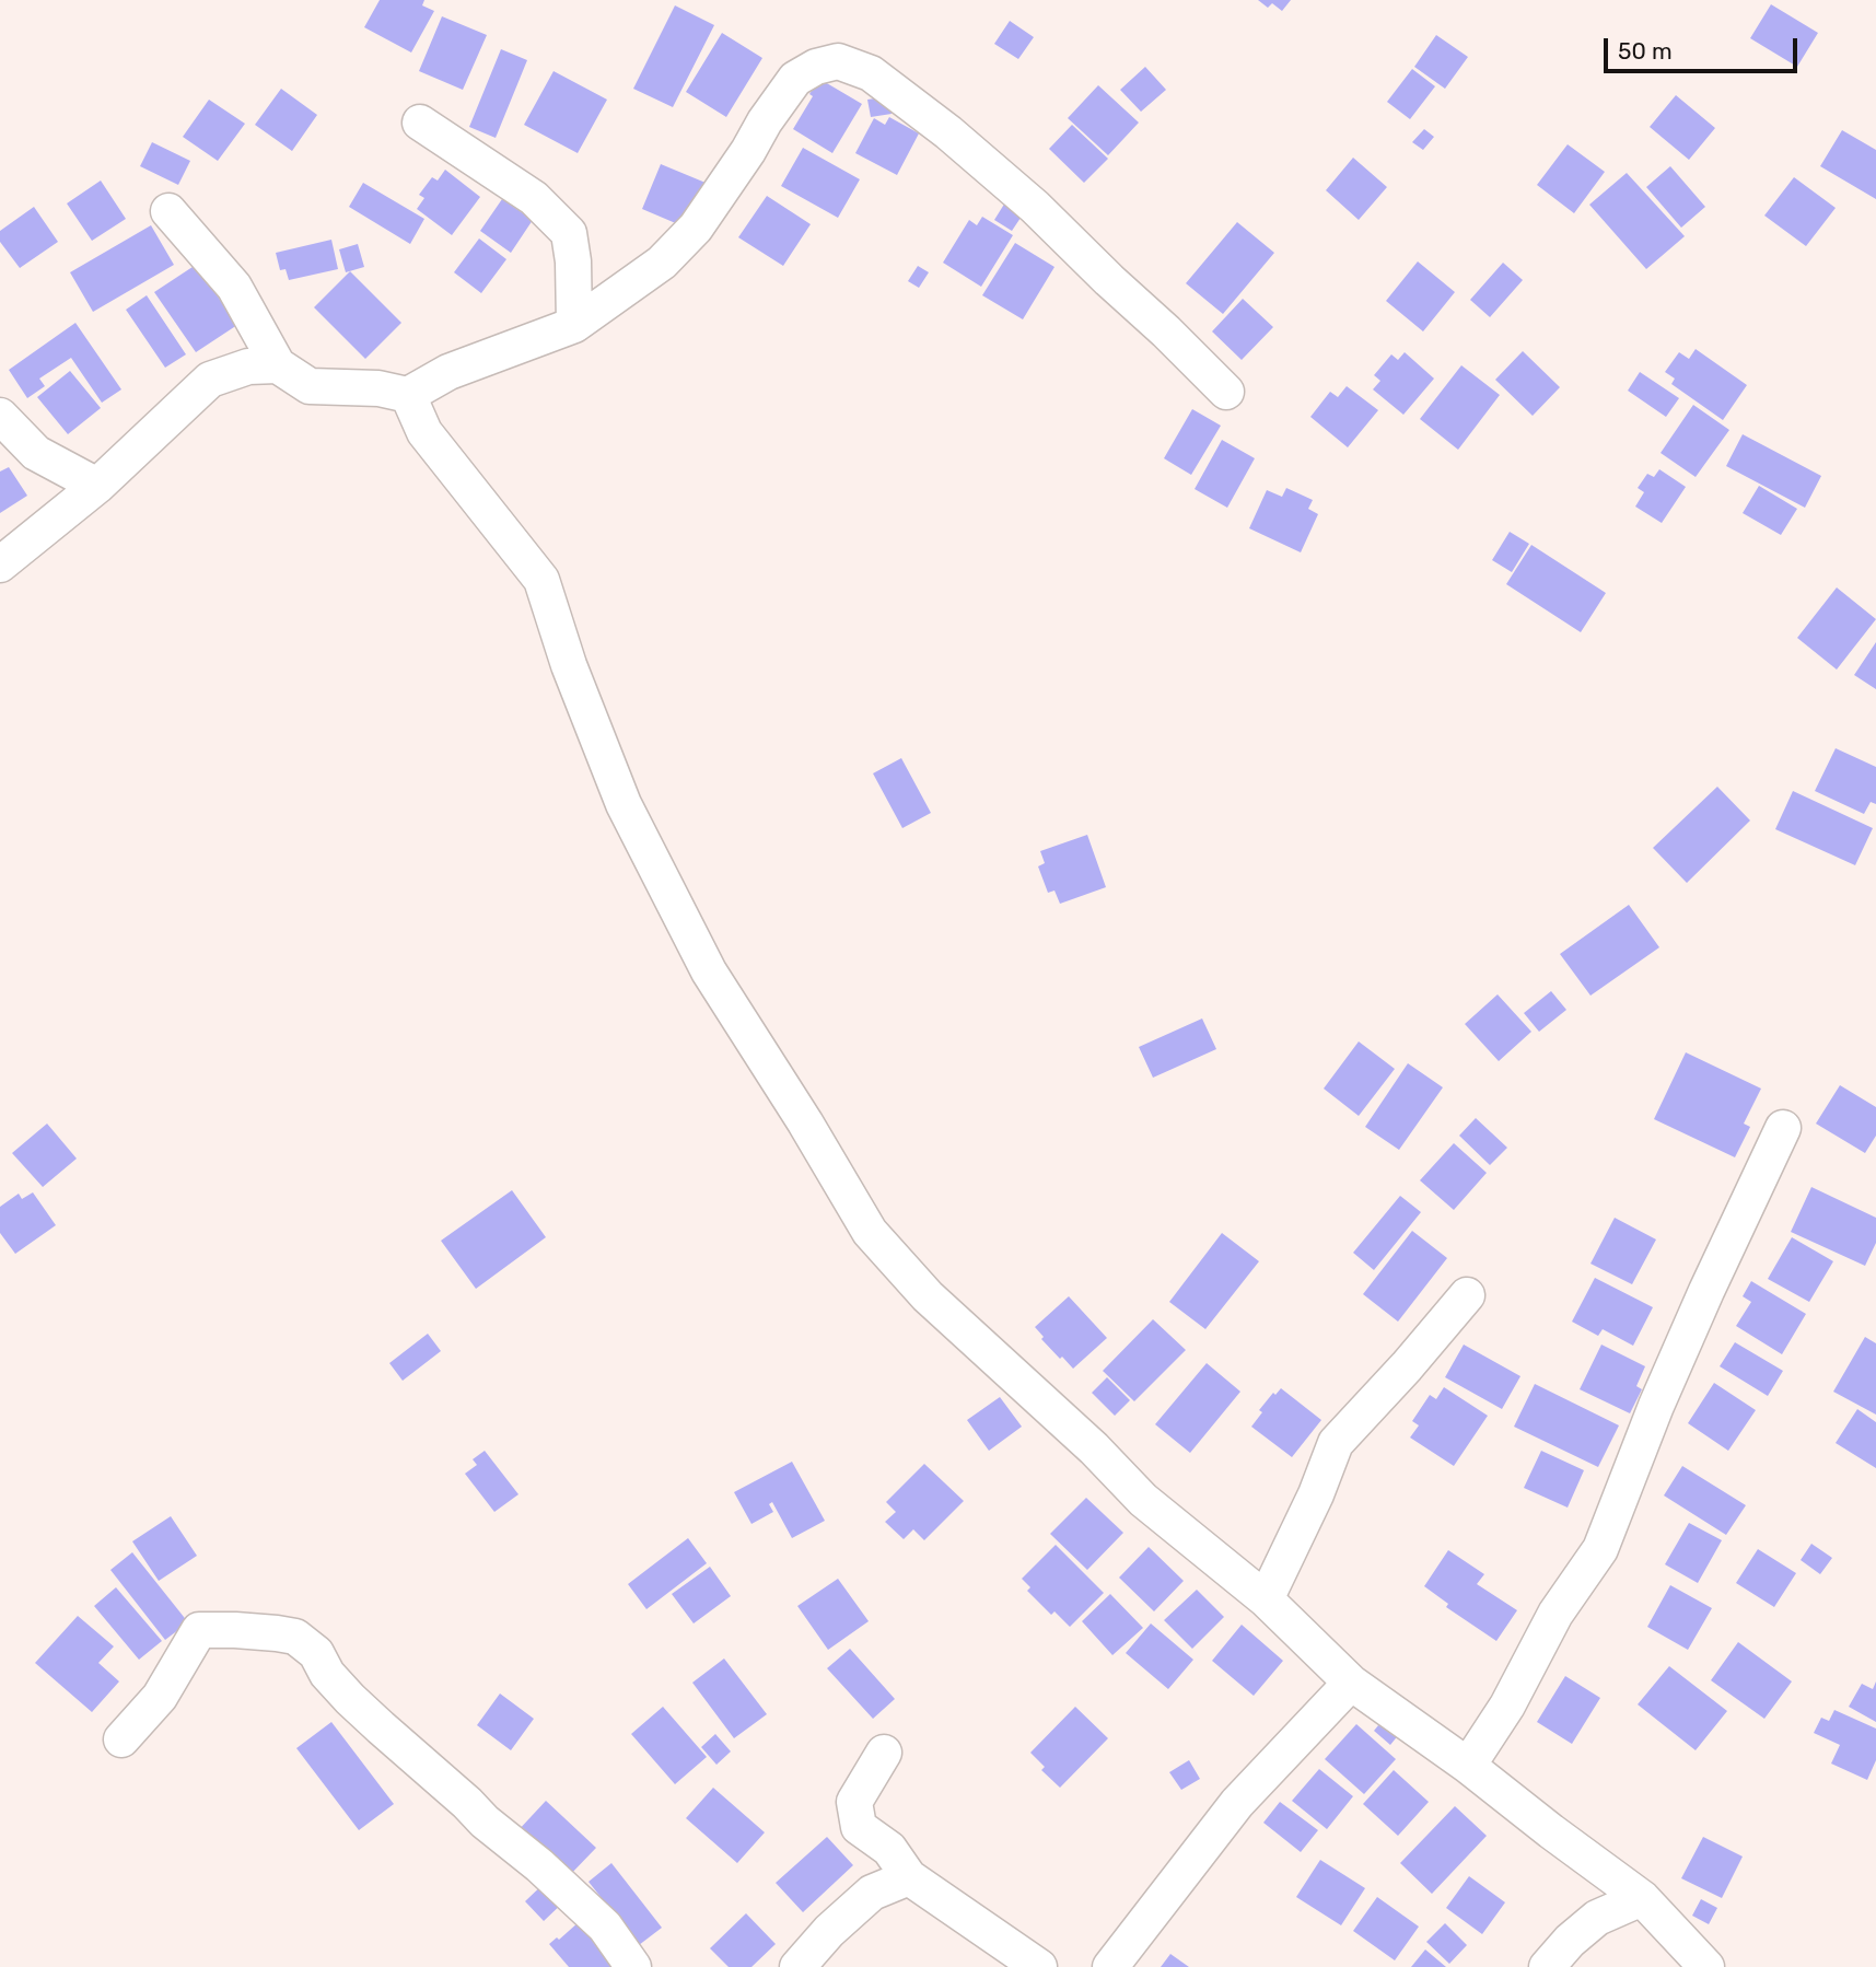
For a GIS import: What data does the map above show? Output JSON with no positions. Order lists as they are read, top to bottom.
{
  "scale_bar": "50 m"
}
